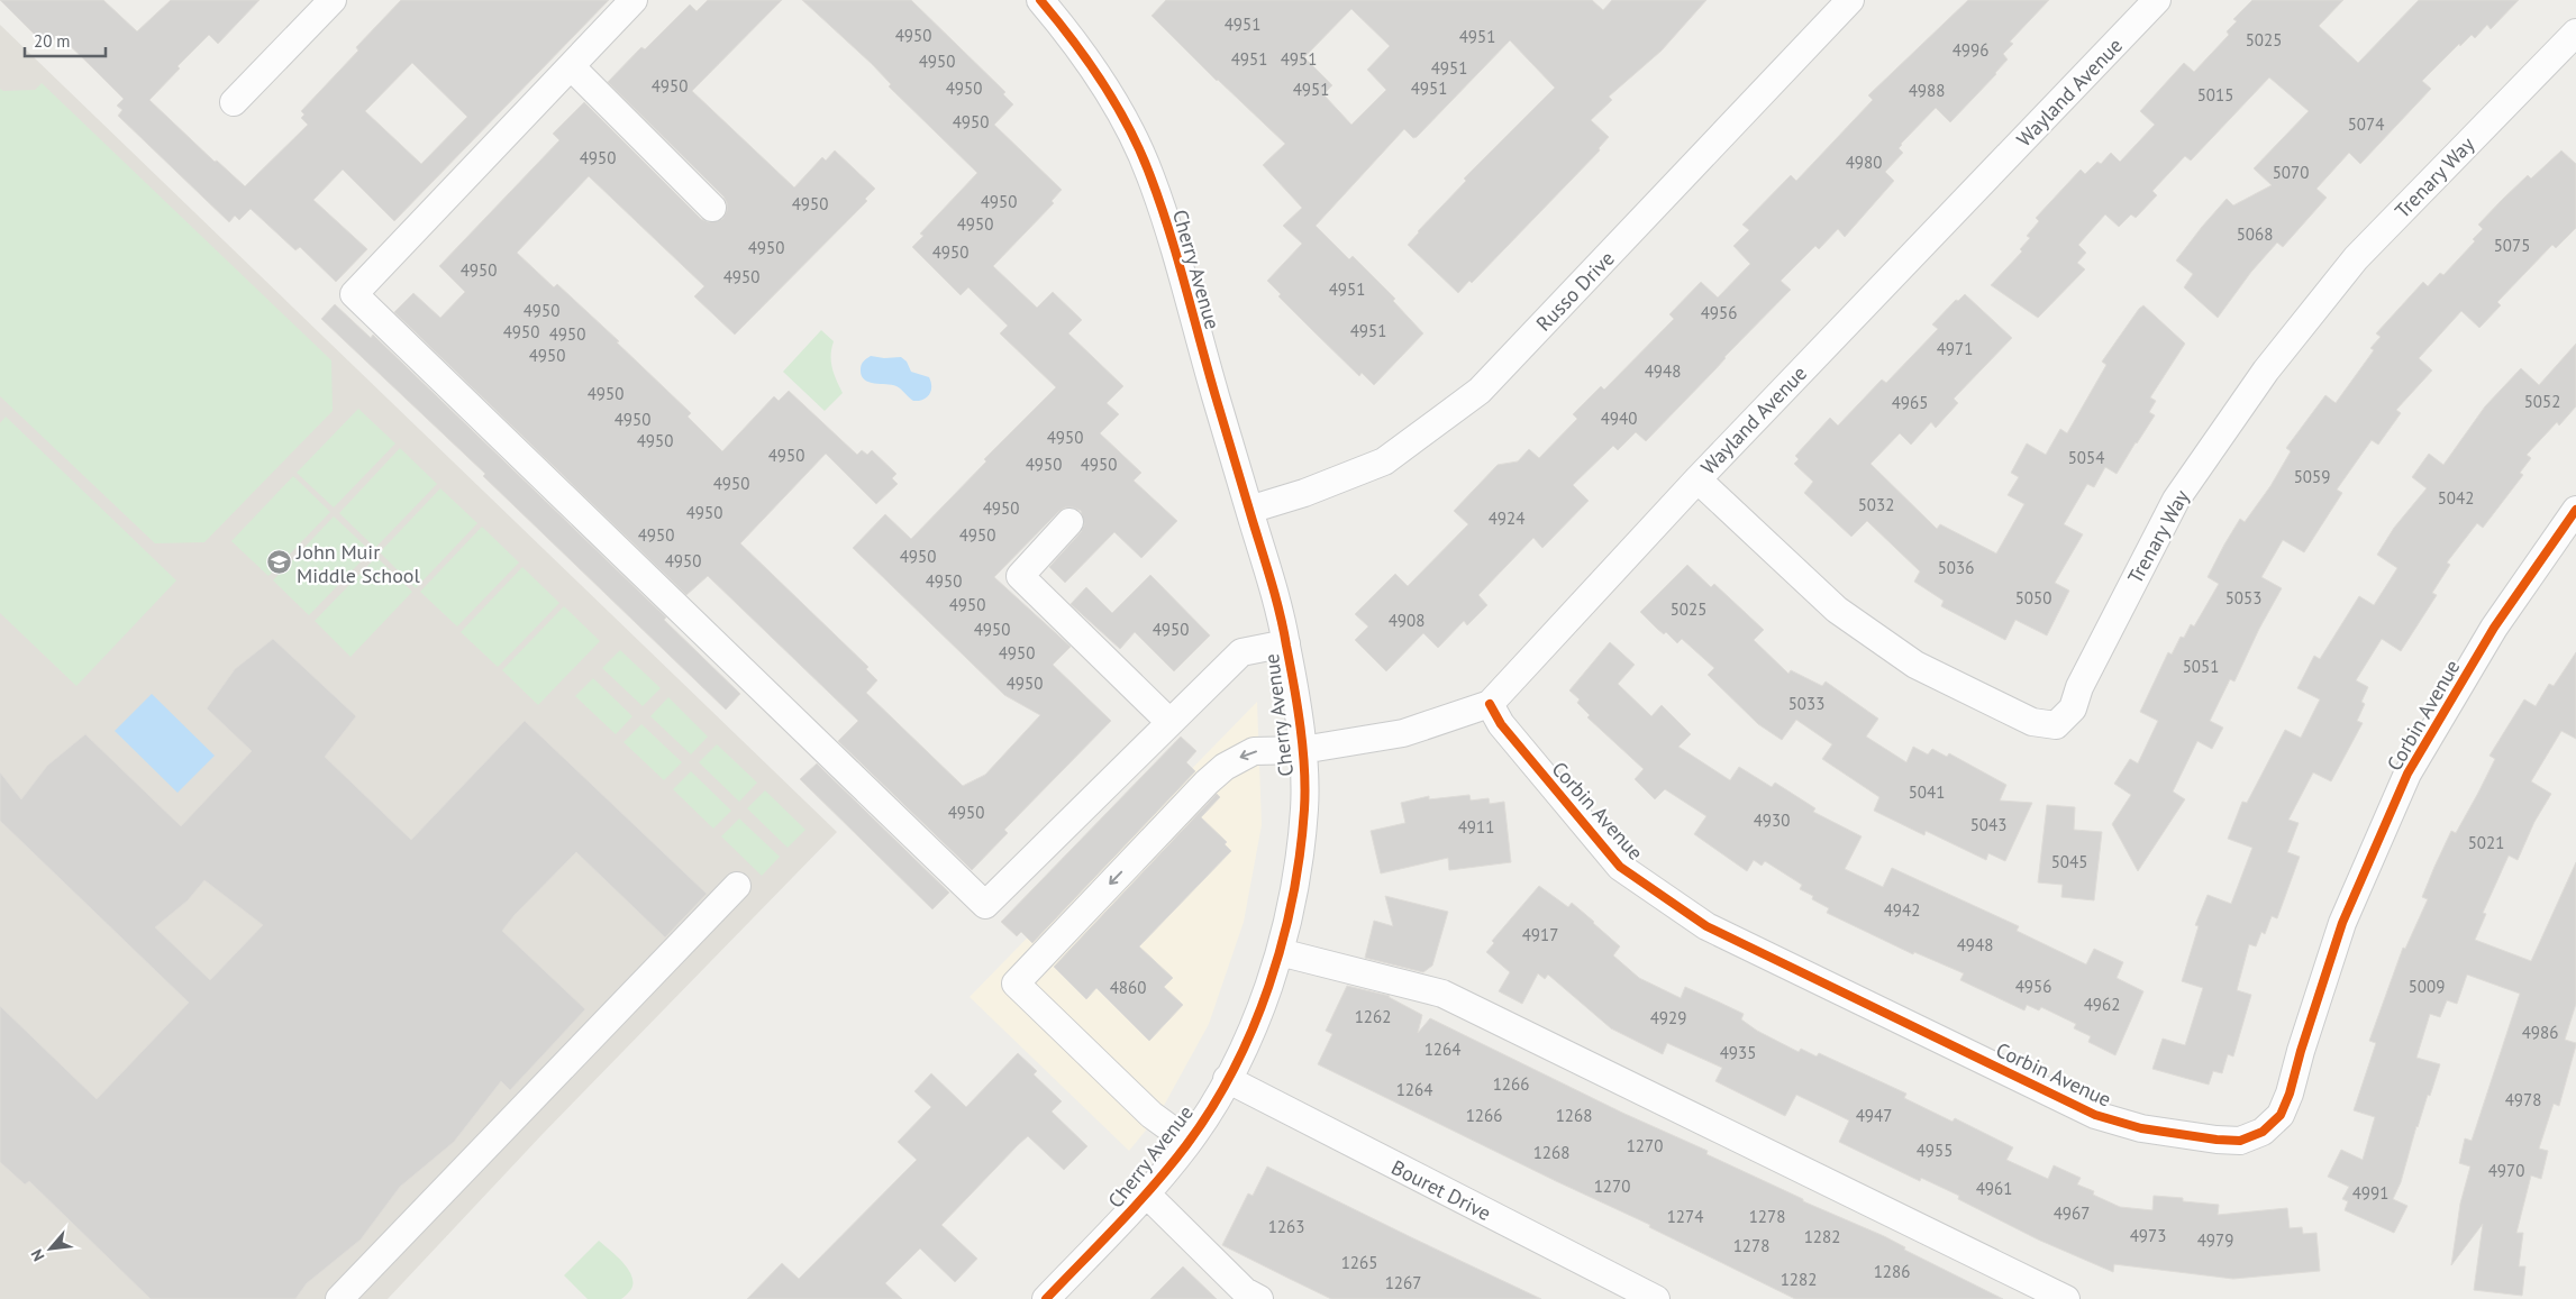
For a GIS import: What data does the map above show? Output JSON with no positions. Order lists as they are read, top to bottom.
{
  "streets": {
    "street": [
      "Wayland Avenue",
      "Trenary Way",
      "Cherry Avenue",
      "Russo Drive",
      "Corbin Avenue",
      "Bouret Drive"
    ]
  },
  "crossings": [
    ["Wayland Avenue", "Trenary Way"],
    ["Wayland Avenue", "Cherry Avenue"],
    ["Wayland Avenue", "Corbin Avenue"],
    ["Cherry Avenue", "Russo Drive"],
    ["Cherry Avenue", "Bouret Drive"]
  ],
  "places": {
    "school or university": ["John Muir Middle School"]
  },
  "house_numbers": [
    "4951",
    "4950",
    "4951",
    "5025",
    "4996",
    "4951",
    "4951",
    "4950",
    "4951",
    "4950",
    "4950",
    "4951",
    "4951",
    "4988",
    "5015",
    "4950",
    "5074",
    "4950",
    "4980",
    "5070",
    "4950",
    "4950",
    "4950",
    "5068",
    "5075",
    "4950",
    "4950",
    "4950",
    "4950",
    "4951",
    "4950",
    "4956",
    "4951",
    "4950",
    "4950",
    "4971",
    "4950",
    "4948",
    "4950",
    "5052",
    "4965",
    "4940",
    "4950",
    "4950",
    "4950",
    "4950",
    "5054",
    "4950",
    "4950",
    "5059",
    "4950",
    "5042",
    "5032",
    "4950",
    "4950",
    "4924",
    "4950",
    "4950",
    "4950",
    "4950",
    "5036",
    "4950",
    "5050",
    "5053",
    "4950",
    "5025",
    "4908",
    "4950",
    "4950",
    "4950",
    "5051",
    "4950",
    "5033",
    "5041",
    "4950",
    "4930",
    "5043",
    "4911",
    "5021",
    "5045",
    "4942",
    "4917",
    "4948",
    "4956",
    "5009",
    "4860",
    "4962",
    "1262",
    "4929",
    "4986",
    "1264",
    "4935",
    "1266",
    "1264",
    "4978",
    "1266",
    "1268",
    "4947",
    "1270",
    "4955",
    "1268",
    "4970",
    "1270",
    "4961",
    "4991",
    "4967",
    "1274",
    "1278",
    "1263",
    "4973",
    "1282",
    "4979",
    "1278",
    "1265",
    "1286",
    "1282",
    "1267"
  ],
  "scale_bar": "20 m",
  "north": "bottom left"
}
